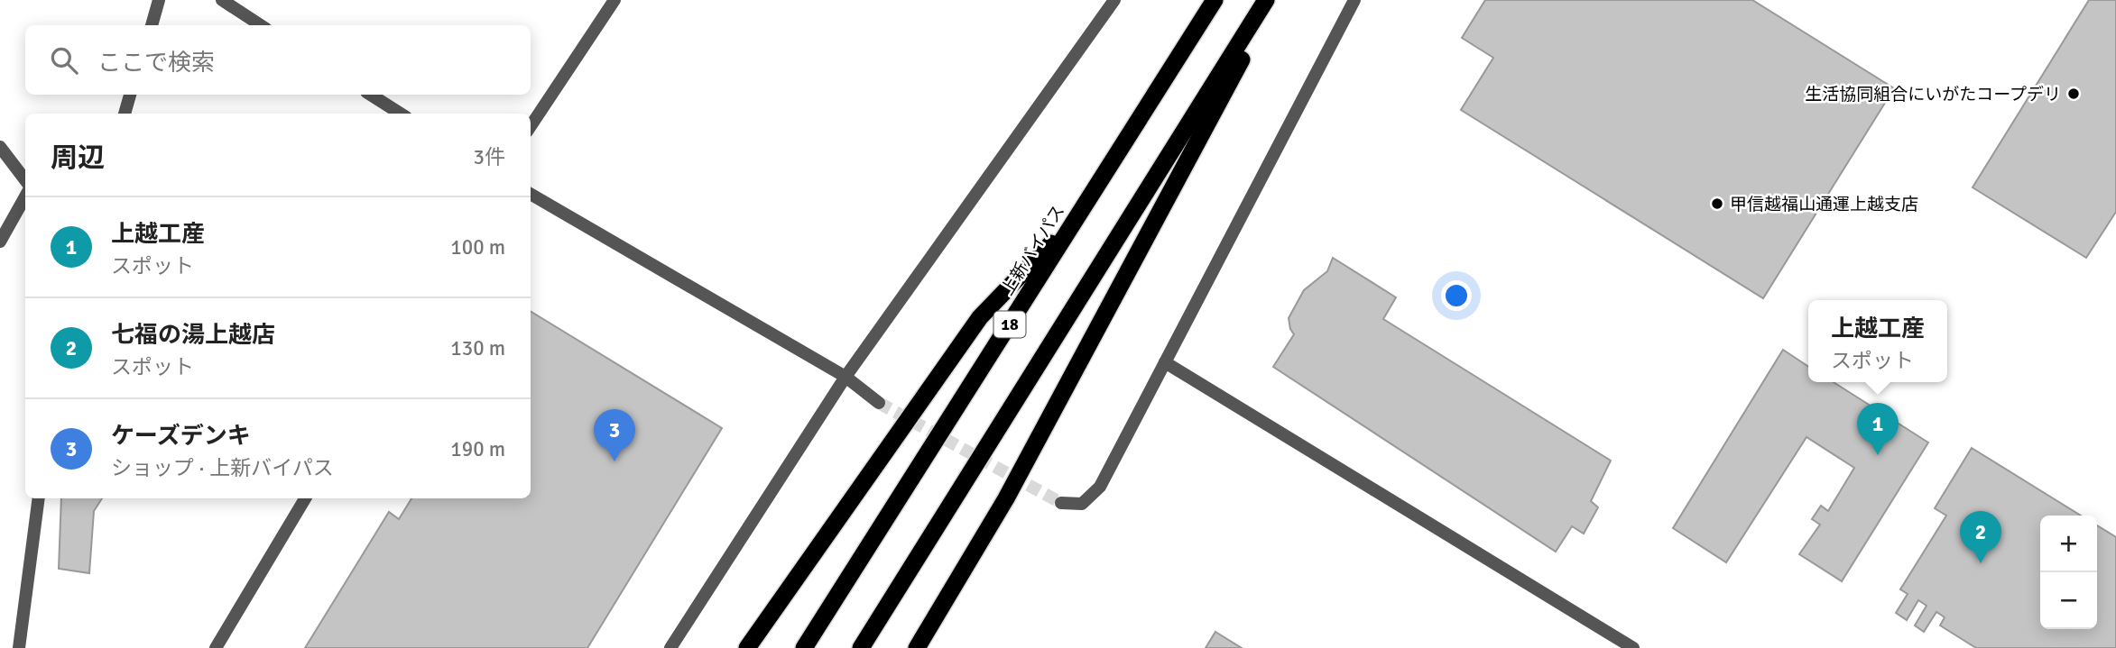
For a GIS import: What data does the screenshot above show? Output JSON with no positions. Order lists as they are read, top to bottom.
{
  "streets": {
    "highway": ["上新バイパス", "18"]
  },
  "places": ["生活協同組合にいがたコープデリ", "甲信越福山通運上越支店"],
  "page": {
    "search": "ここで検索",
    "heading": ["周辺", "3件"],
    "list": [
      {
        "mark": "1",
        "name": "上越工産",
        "note": "スポット",
        "value": "100 m"
      },
      {
        "mark": "2",
        "name": "七福の湯上越店",
        "note": "スポット",
        "value": "130 m"
      },
      {
        "mark": "3",
        "name": "ケーズデンキ",
        "note": "ショップ · 上新バイパス",
        "value": "190 m"
      }
    ],
    "popup": ["上越工産", "スポット"],
    "pins": ["1", "3", "2"],
    "map_buttons": ["+", "−"]
  }
}
